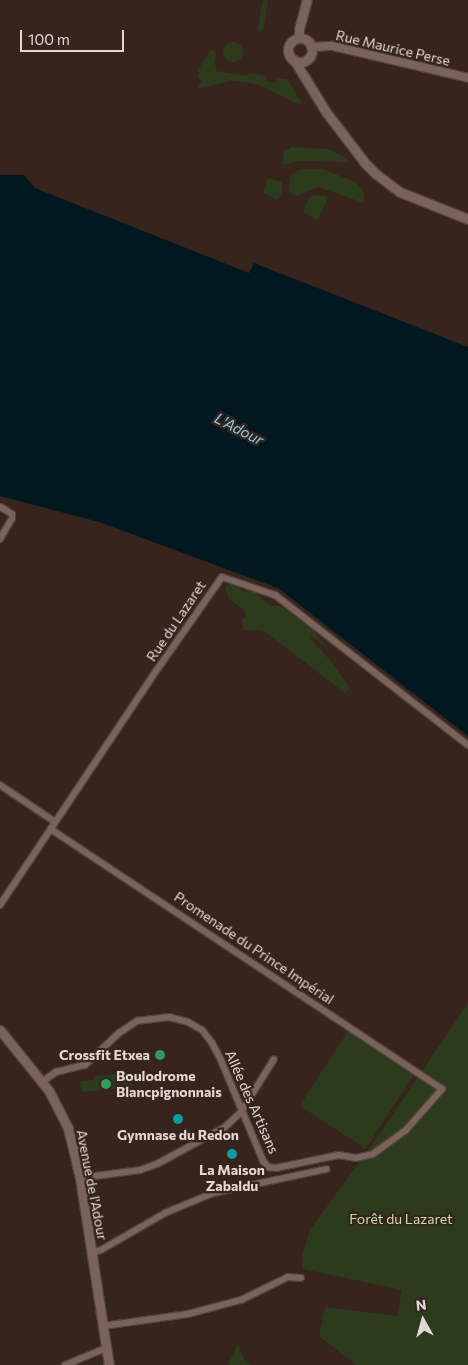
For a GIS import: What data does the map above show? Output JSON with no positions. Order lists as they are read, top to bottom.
{
  "streets": {
    "main road": ["Avenue de l'Adour"],
    "street": [
      "Rue Maurice Perse",
      "Rue du Lazaret",
      "Promenade du Prince Impérial",
      "Allée des Artisans"
    ]
  },
  "crossings": [
    ["Rue du Lazaret", "Promenade du Prince Impérial"],
    ["Promenade du Prince Impérial", "Allée des Artisans"],
    ["Allée des Artisans", "Avenue de l'Adour"]
  ],
  "water": ["L'Adour"],
  "parks": ["Forêt du Lazaret"],
  "places": [
    "Crossfit Etxea",
    "Boulodrome Blancpignonnais",
    "Gymnase du Redon",
    "La Maison Zabaldu"
  ],
  "scale_bar": "100 m",
  "north": "top"
}
